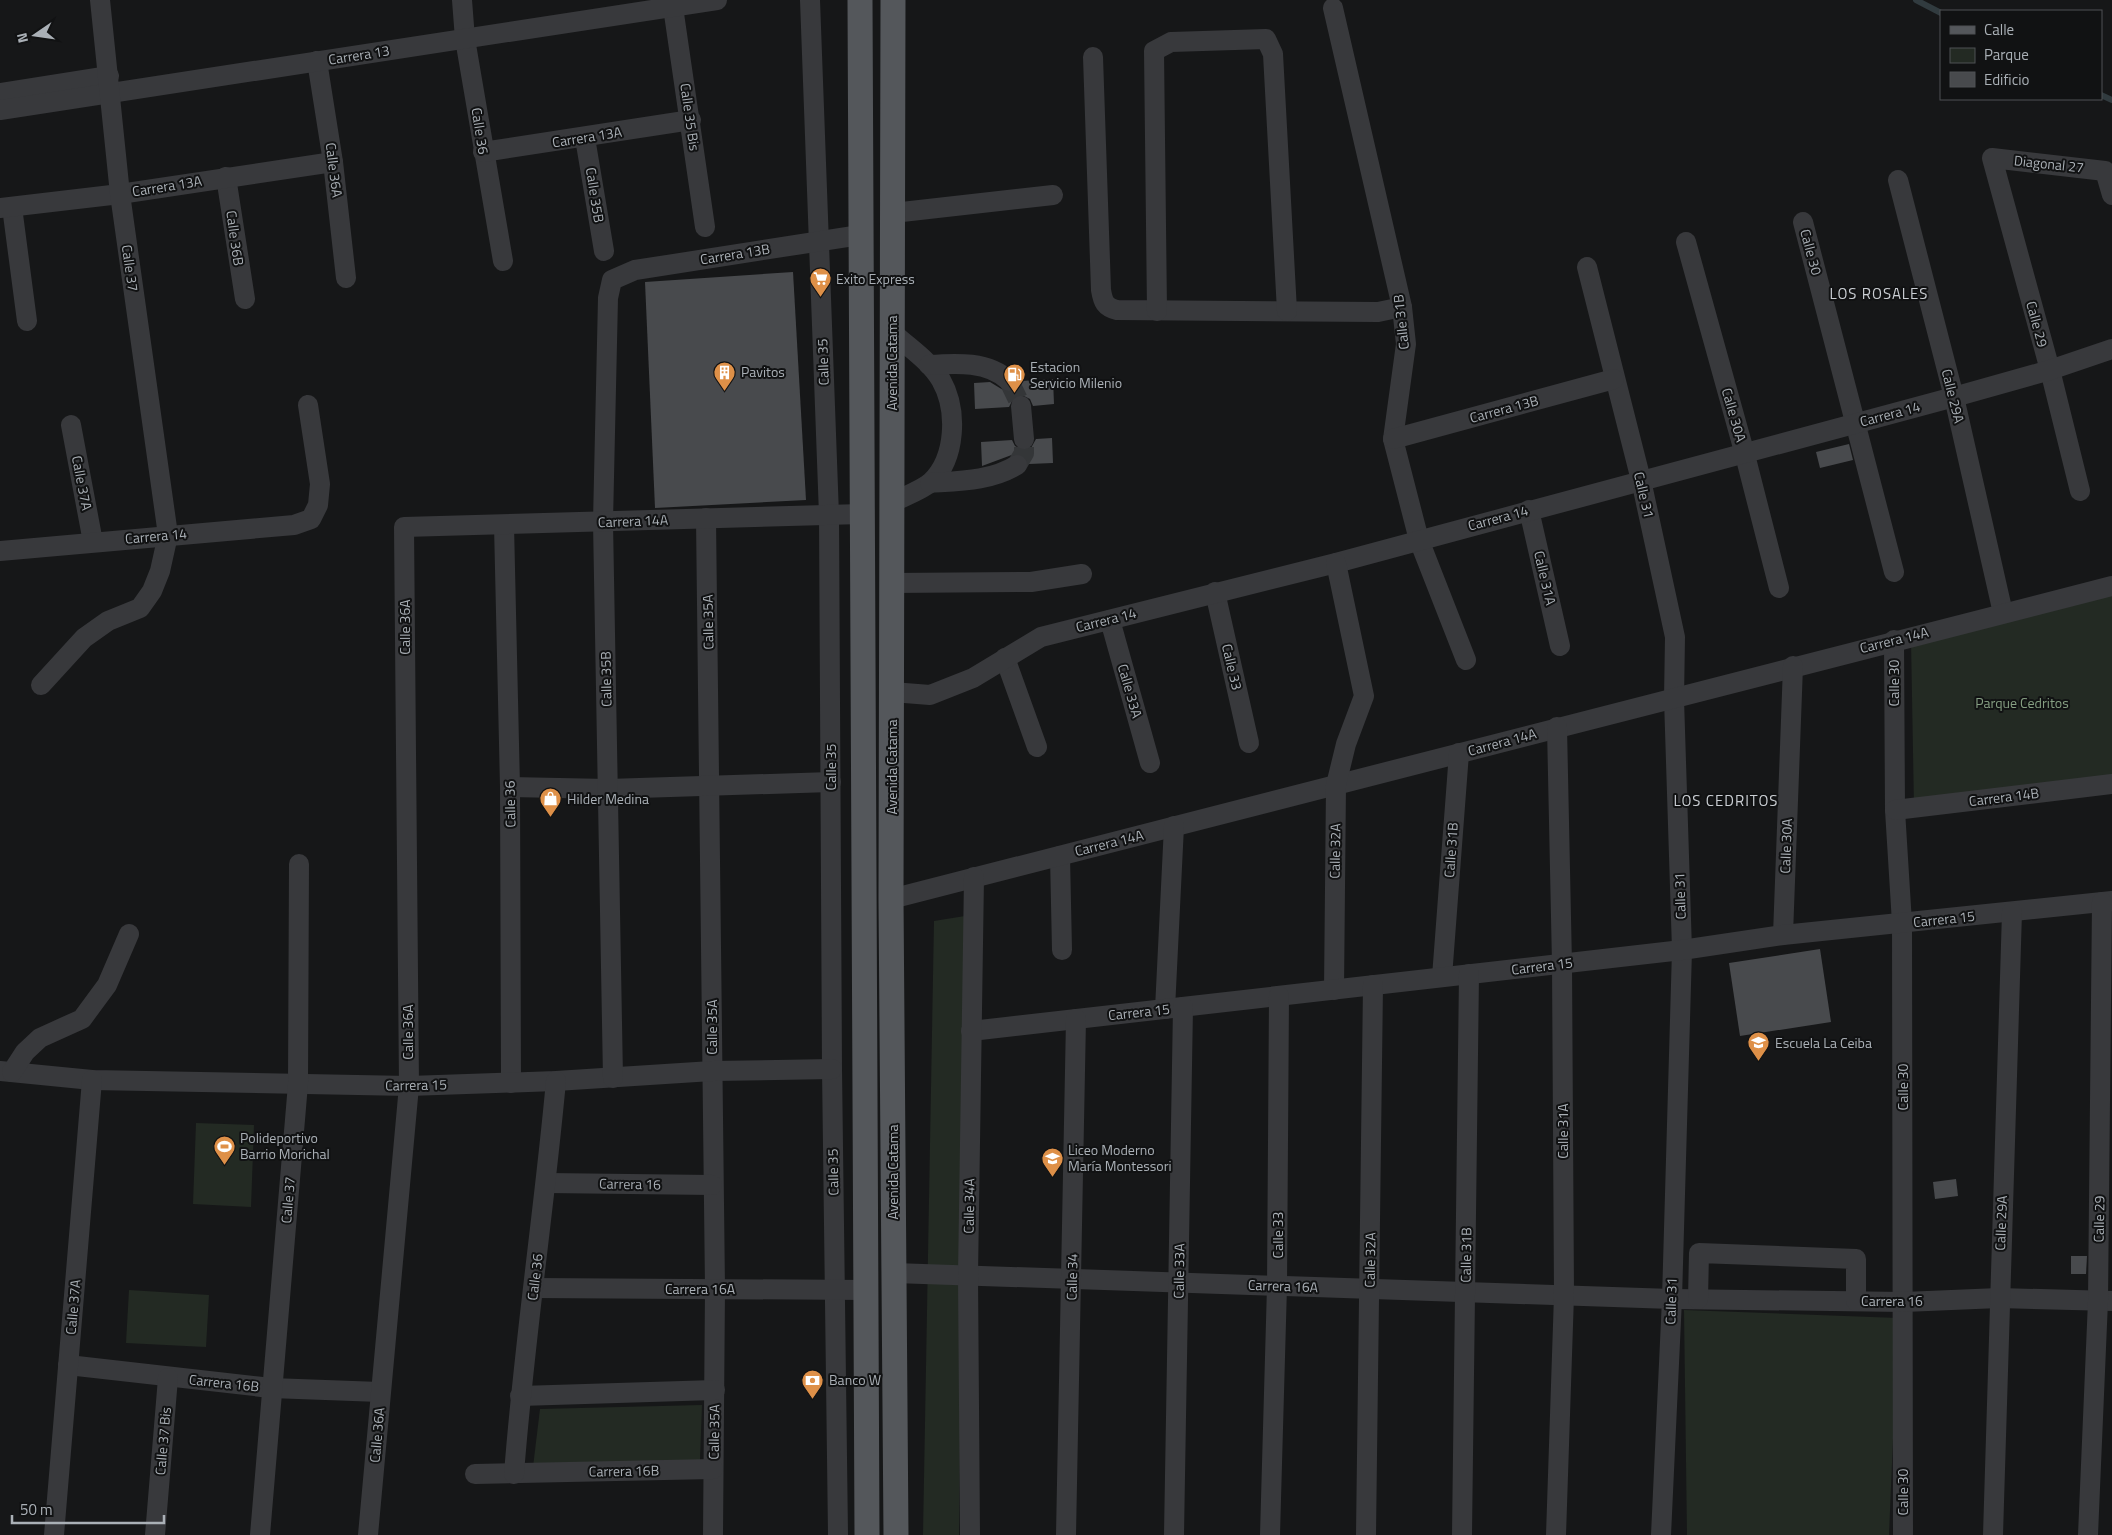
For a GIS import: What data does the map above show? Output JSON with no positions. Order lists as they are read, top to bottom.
{
  "streets": {
    "main road": ["Avenida Catama"],
    "street": [
      "Carrera 13",
      "Calle 35 Bis",
      "Calle 36",
      "Carrera 13A",
      "Diagonal 27",
      "Calle 36A",
      "Calle 35B",
      "Calle 36B",
      "Calle 30",
      "Carrera 13B",
      "Calle 37",
      "Calle 31B",
      "Calle 29",
      "Calle 35",
      "Calle 29A",
      "Carrera 14",
      "Calle 30A",
      "Calle 37A",
      "Calle 31",
      "Carrera 14A",
      "Calle 31A",
      "Calle 35A",
      "Calle 33",
      "Calle 33A",
      "Carrera 14B",
      "Calle 32A",
      "Carrera 15",
      "Carrera 16",
      "Calle 34A",
      "Calle 34",
      "Carrera 16A",
      "Carrera 16B",
      "Calle 37 Bis"
    ]
  },
  "crossings": [
    ["Carrera 13", "Calle 35 Bis"],
    ["Carrera 13", "Calle 36"],
    ["Carrera 13", "Calle 36A"],
    ["Carrera 13", "Calle 37"],
    ["Calle 35 Bis", "Carrera 13A"],
    ["Calle 36", "Carrera 13A"],
    ["Calle 36", "Carrera 14A"],
    ["Calle 36", "Carrera 15"],
    ["Calle 36", "Carrera 16"],
    ["Calle 36", "Carrera 16A"],
    ["Calle 36", "Carrera 16B"],
    ["Carrera 13A", "Calle 36A"],
    ["Carrera 13A", "Calle 35B"],
    ["Carrera 13A", "Calle 36B"],
    ["Carrera 13A", "Calle 37"],
    ["Diagonal 27", "Calle 29"],
    ["Calle 36A", "Carrera 14A"],
    ["Calle 36A", "Carrera 15"],
    ["Calle 36A", "Carrera 16B"],
    ["Calle 35B", "Carrera 13B"],
    ["Calle 35B", "Carrera 14A"],
    ["Calle 35B", "Carrera 15"],
    ["Calle 30", "Carrera 14"],
    ["Calle 30", "Carrera 14A"],
    ["Calle 30", "Carrera 14B"],
    ["Calle 30", "Carrera 15"],
    ["Calle 30", "Carrera 16"],
    ["Carrera 13B", "Calle 31B"],
    ["Carrera 13B", "Calle 35"],
    ["Carrera 13B", "Avenida Catama"],
    ["Carrera 13B", "Calle 31"],
    ["Calle 37", "Carrera 14"],
    ["Calle 37", "Carrera 15"],
    ["Calle 37", "Carrera 16B"],
    ["Calle 31B", "Carrera 14"],
    ["Calle 31B", "Carrera 14A"],
    ["Calle 31B", "Carrera 15"],
    ["Calle 31B", "Carrera 16A"],
    ["Calle 29", "Carrera 14"],
    ["Calle 29", "Carrera 15"],
    ["Calle 29", "Carrera 16"],
    ["Calle 35", "Carrera 14A"],
    ["Calle 35", "Carrera 15"],
    ["Calle 35", "Carrera 16A"],
    ["Avenida Catama", "Carrera 14"],
    ["Avenida Catama", "Carrera 14A"],
    ["Avenida Catama", "Carrera 16A"],
    ["Calle 29A", "Carrera 14"],
    ["Calle 29A", "Carrera 14A"],
    ["Calle 29A", "Carrera 15"],
    ["Calle 29A", "Carrera 16"],
    ["Carrera 14", "Calle 30A"],
    ["Carrera 14", "Calle 37A"],
    ["Carrera 14", "Calle 31"],
    ["Carrera 14", "Calle 31A"],
    ["Carrera 14", "Calle 33"],
    ["Carrera 14", "Calle 33A"],
    ["Carrera 14", "Calle 32A"],
    ["Calle 30A", "Carrera 14A"],
    ["Calle 30A", "Carrera 15"],
    ["Calle 37A", "Carrera 15"],
    ["Calle 37A", "Carrera 16B"],
    ["Calle 31", "Carrera 14A"],
    ["Calle 31", "Carrera 15"],
    ["Calle 31", "Carrera 16"],
    ["Calle 31", "Carrera 16A"],
    ["Carrera 14A", "Calle 31A"],
    ["Carrera 14A", "Calle 35A"],
    ["Carrera 14A", "Calle 33A"],
    ["Carrera 14A", "Calle 32A"],
    ["Carrera 14A", "Calle 34A"],
    ["Calle 31A", "Carrera 15"],
    ["Calle 31A", "Carrera 16A"],
    ["Calle 35A", "Carrera 15"],
    ["Calle 35A", "Carrera 16"],
    ["Calle 35A", "Carrera 16A"],
    ["Calle 35A", "Carrera 16B"],
    ["Calle 33", "Carrera 15"],
    ["Calle 33", "Carrera 16A"],
    ["Calle 33A", "Carrera 15"],
    ["Calle 33A", "Carrera 16A"],
    ["Calle 32A", "Carrera 15"],
    ["Calle 32A", "Carrera 16A"],
    ["Carrera 15", "Calle 34A"],
    ["Carrera 15", "Calle 34"],
    ["Carrera 16", "Carrera 16A"],
    ["Calle 34A", "Carrera 16A"],
    ["Calle 34", "Carrera 16A"],
    ["Carrera 16B", "Calle 37 Bis"]
  ],
  "districts": ["LOS ROSALES", "LOS CEDRITOS"],
  "parks": ["Parque Cedritos"],
  "places": {
    "supermarket": ["Exito Express"],
    "building": ["Pavitos"],
    "fuel station": ["Estacion Servicio Milenio"],
    "shop": ["Hilder Medina"],
    "school or university": ["Escuela La Ceiba", "Liceo Moderno María Montessori"],
    "sports": ["Polideportivo Barrio Morichal"],
    "bank": ["Banco W"]
  },
  "legend": ["Calle", "Parque", "Edificio"],
  "scale_bar": "50 m",
  "north": "left"
}
